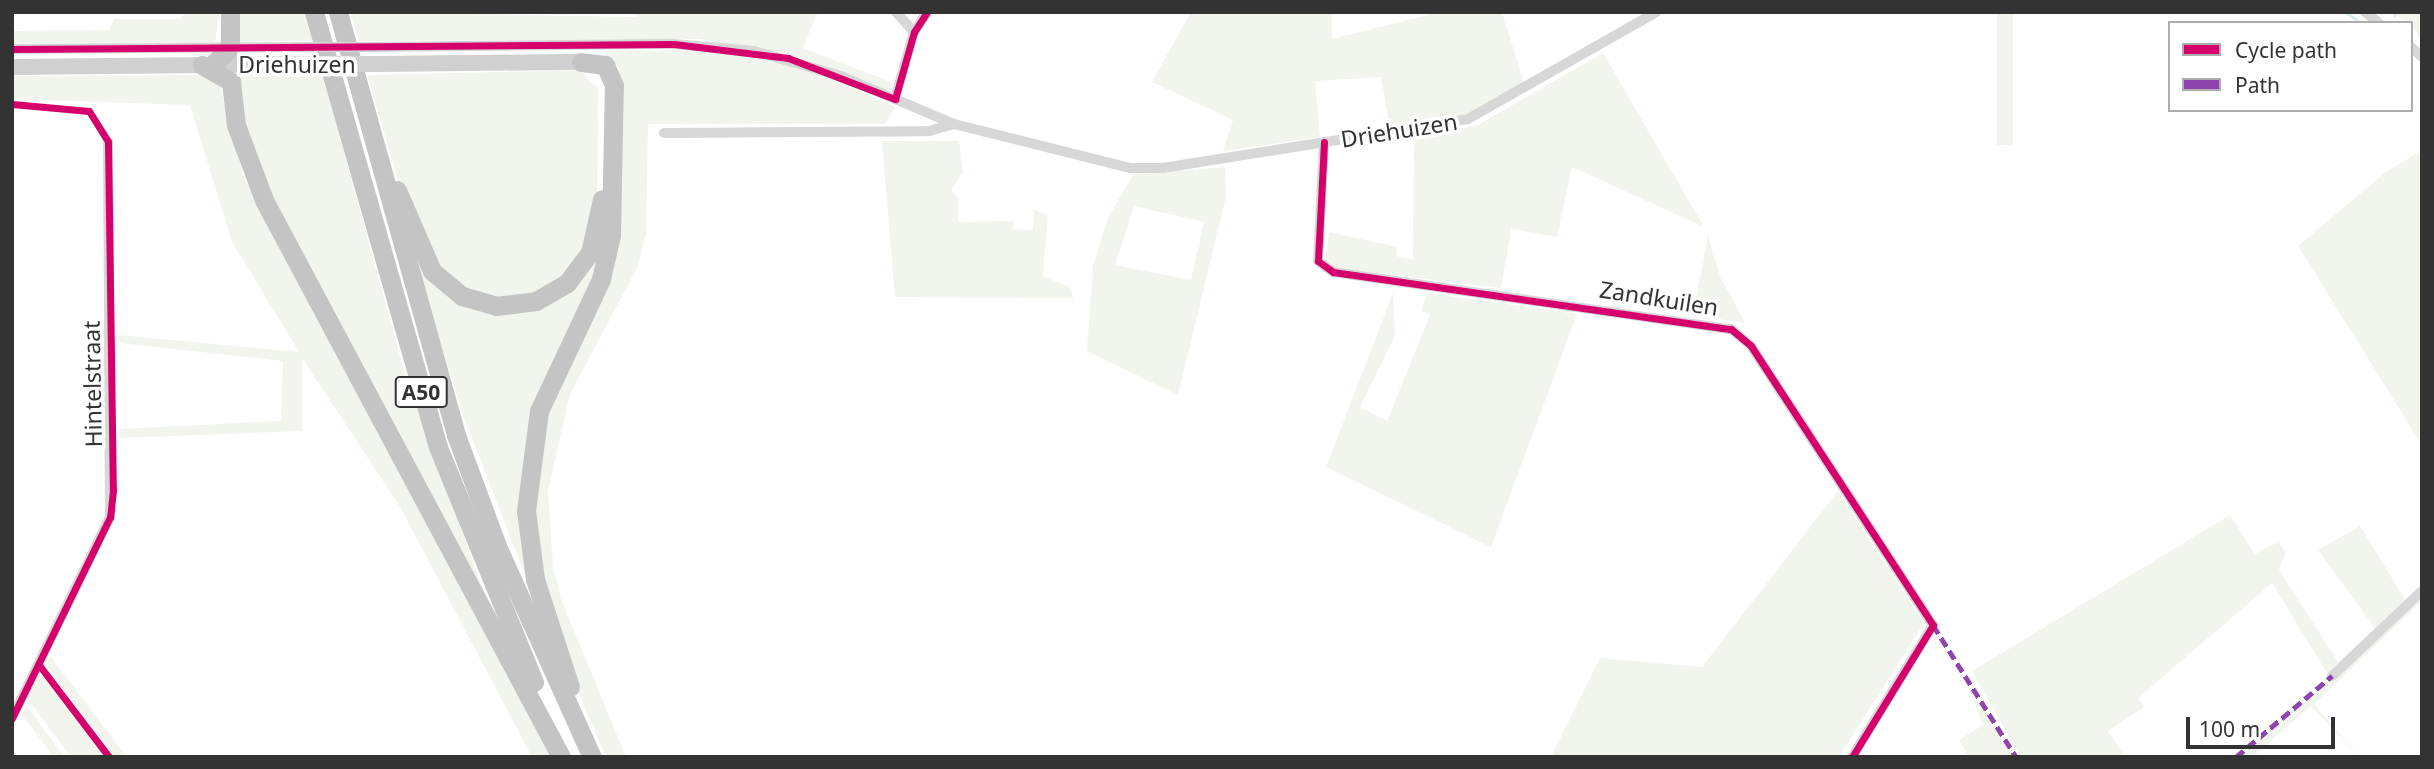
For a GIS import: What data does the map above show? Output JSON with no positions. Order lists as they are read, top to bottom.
{
  "streets": {
    "highway": ["A50"],
    "main road": ["Driehuizen"],
    "street": ["Zandkuilen", "Hintelstraat"]
  },
  "crossings": [
    ["Driehuizen", "Zandkuilen"],
    ["Driehuizen", "A50"]
  ],
  "legend": ["Cycle path", "Path"],
  "scale_bar": "100 m"
}
